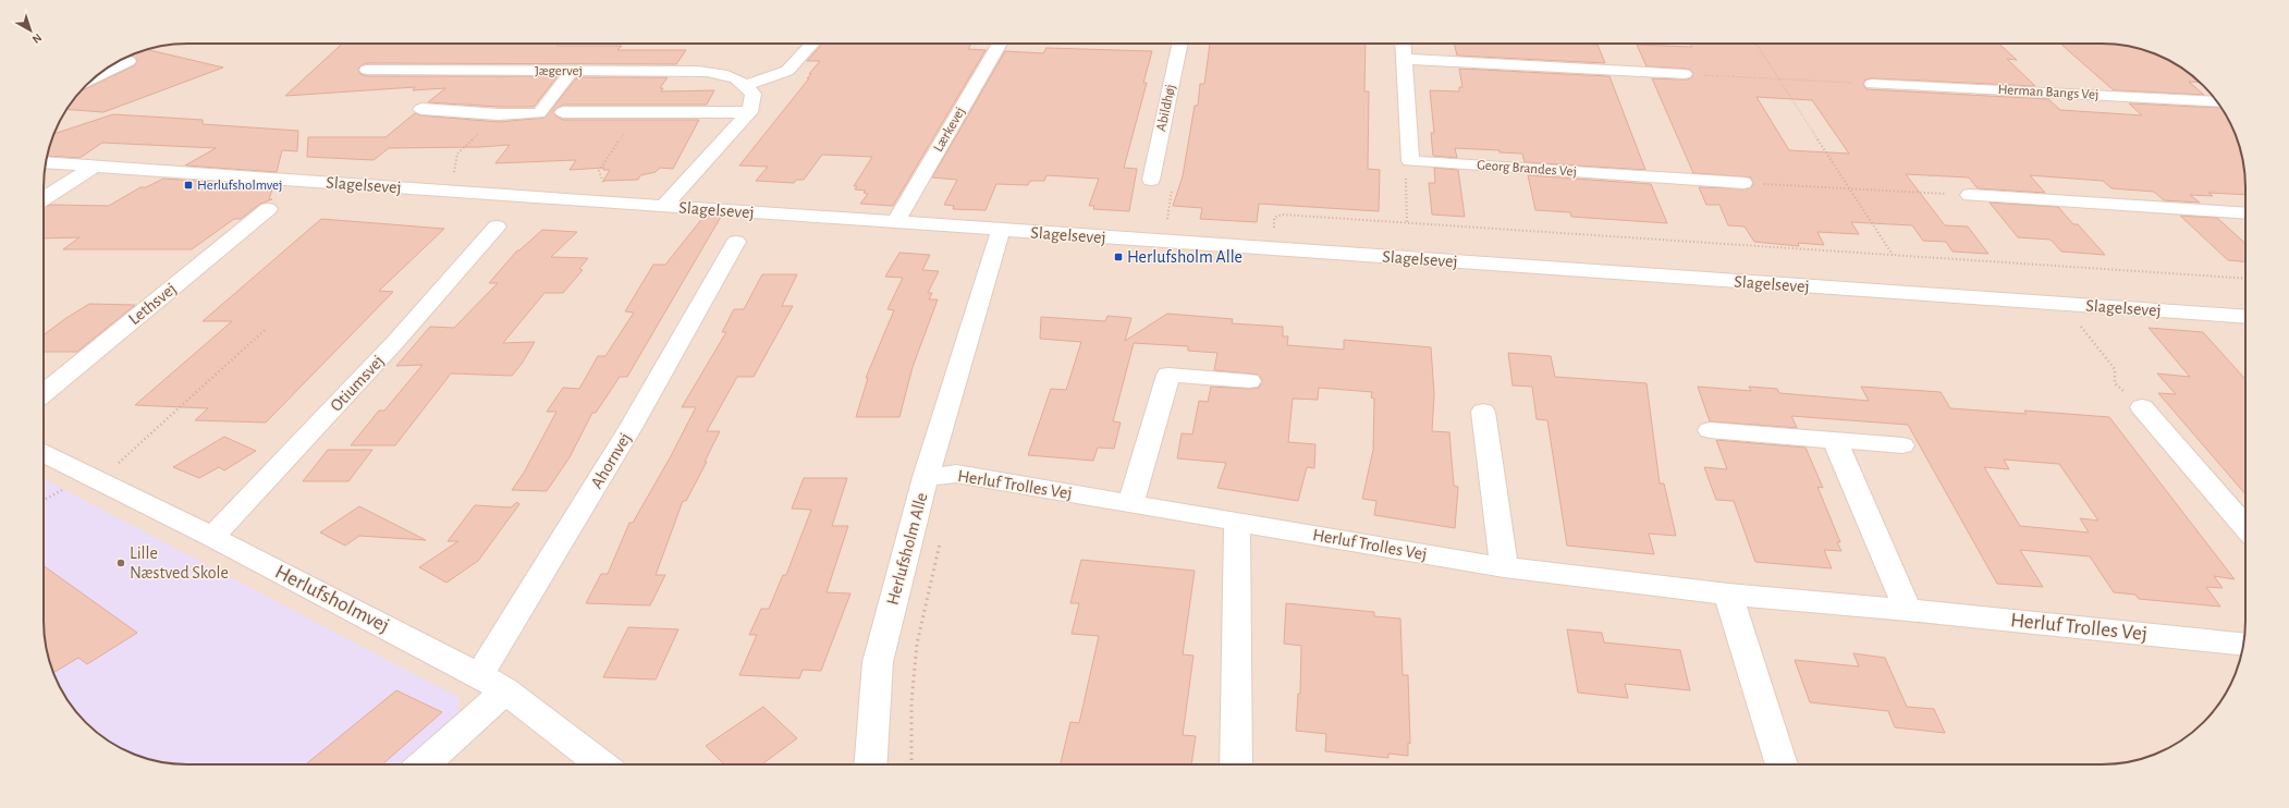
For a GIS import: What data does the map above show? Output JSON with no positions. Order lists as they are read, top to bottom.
{
  "streets": {
    "street": [
      "Jægervej",
      "Herman Bangs Vej",
      "Abildhøj",
      "Lærkevej",
      "Georg Brandes Vej",
      "Slagelsevej",
      "Lethsvej",
      "Otiumsvej",
      "Ahornvej",
      "Herluf Trolles Vej",
      "Herlufsholm Alle",
      "Herlufsholmvej"
    ]
  },
  "crossings": [
    ["Lærkevej", "Slagelsevej"],
    ["Slagelsevej", "Herlufsholm Alle"],
    ["Otiumsvej", "Herlufsholmvej"],
    ["Ahornvej", "Herlufsholmvej"],
    ["Herluf Trolles Vej", "Herlufsholm Alle"]
  ],
  "places": {
    "transit": ["Herlufsholmvej", "Herlufsholm Alle"],
    "other": ["Lille Næstved Skole"]
  },
  "north": "bottom right"
}
